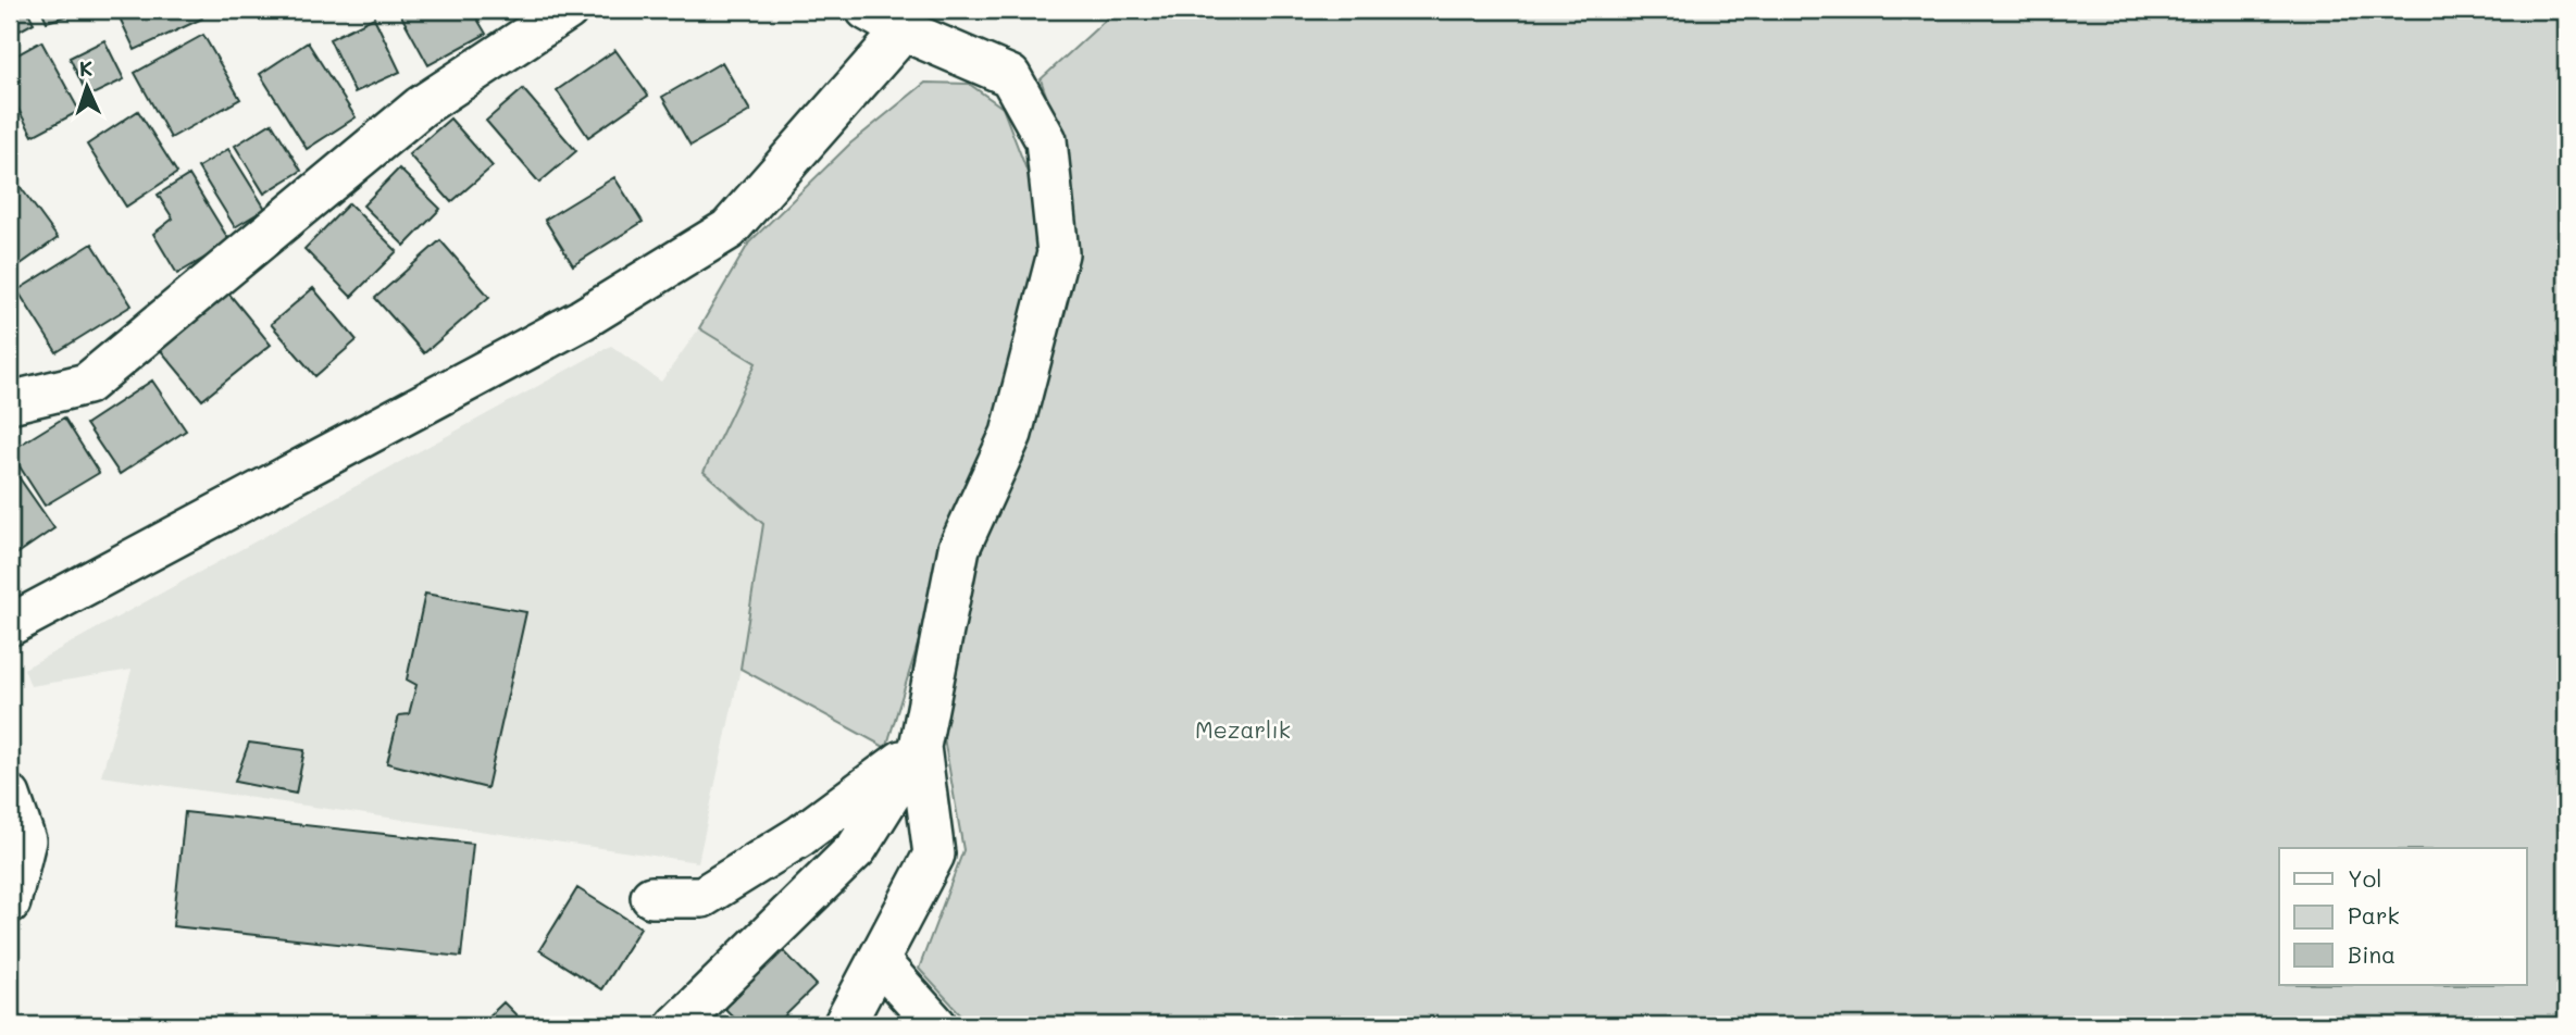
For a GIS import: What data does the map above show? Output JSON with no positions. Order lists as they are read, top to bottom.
{
  "parks": ["Mezarlık"],
  "legend": ["Yol", "Park", "Bina"],
  "north": "top"
}
